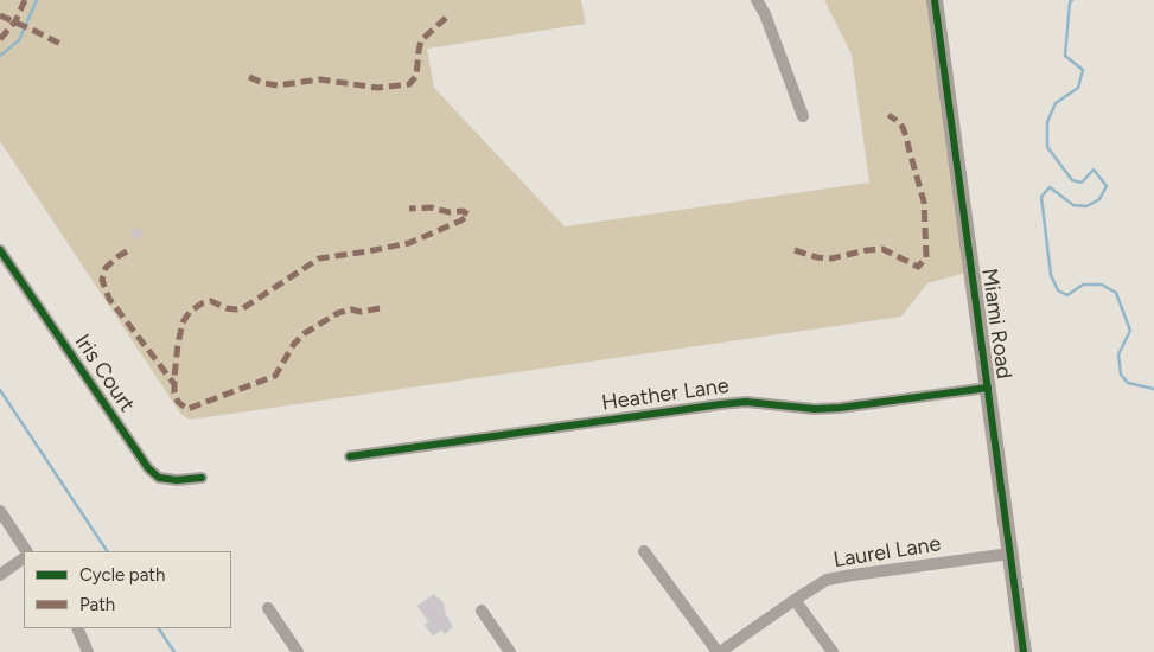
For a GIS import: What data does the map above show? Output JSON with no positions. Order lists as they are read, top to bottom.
{
  "streets": {
    "street": [
      "Miami Road",
      "Iris Court",
      "Heather Lane",
      "Laurel Lane"
    ]
  },
  "crossings": [
    ["Miami Road", "Heather Lane"],
    ["Miami Road", "Laurel Lane"]
  ],
  "legend": ["Cycle path", "Path"]
}
